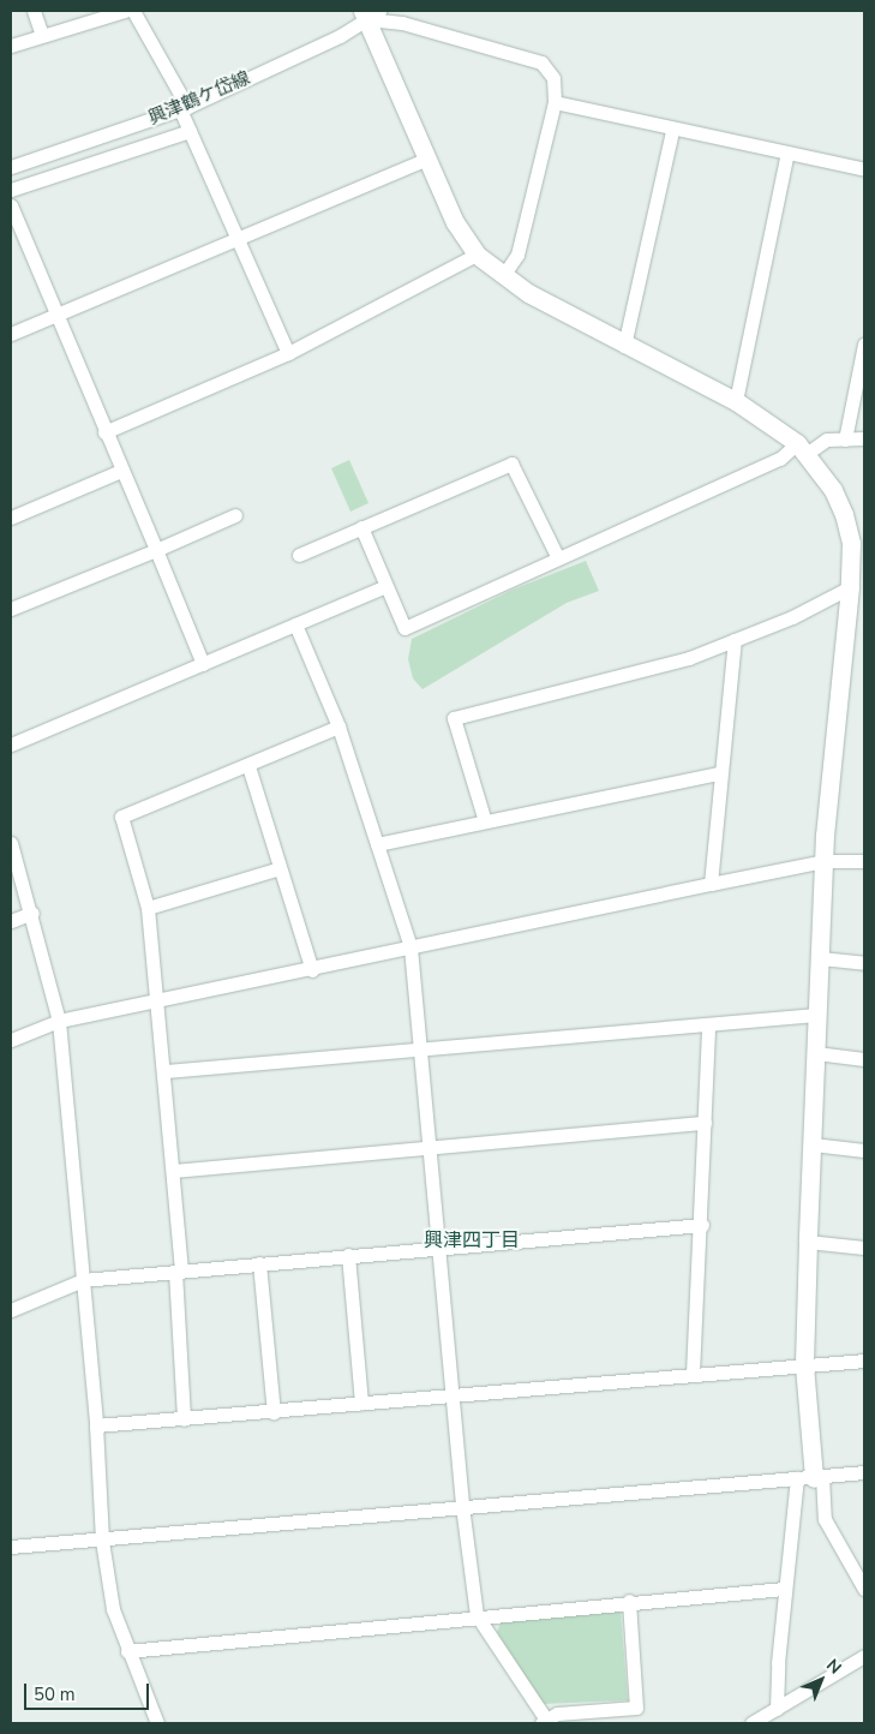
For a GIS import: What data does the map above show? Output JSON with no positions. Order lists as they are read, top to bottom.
{
  "streets": {
    "street": ["興津鶴ケ岱線"]
  },
  "districts": ["興津四丁目"],
  "scale_bar": "50 m",
  "north": "top right"
}
